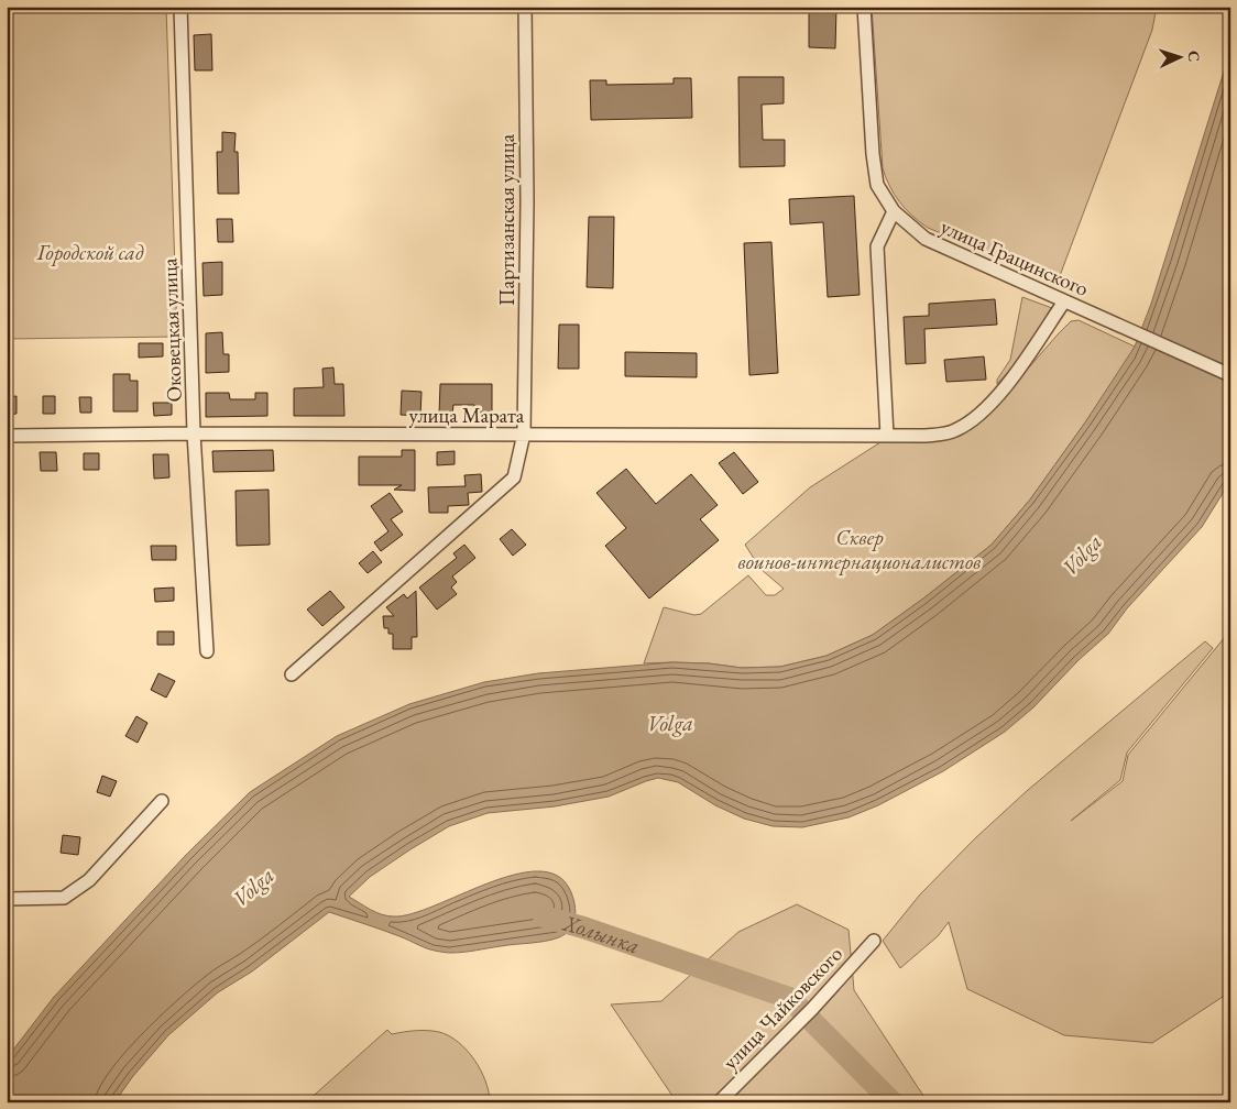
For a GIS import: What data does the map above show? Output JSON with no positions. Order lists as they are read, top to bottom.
{
  "streets": {
    "street": [
      "Партизанская улица",
      "улица Грацинского",
      "Оковецкая улица",
      "улица Марата",
      "улица Чайковского"
    ]
  },
  "crossings": [
    ["Партизанская улица", "улица Марата"],
    ["улица Грацинского", "улица Марата"],
    ["Оковецкая улица", "улица Марата"]
  ],
  "water": ["Volga", "Холынка"],
  "parks": ["Городской сад", "Сквер воинов-интернационалистов"],
  "north": "right"
}
